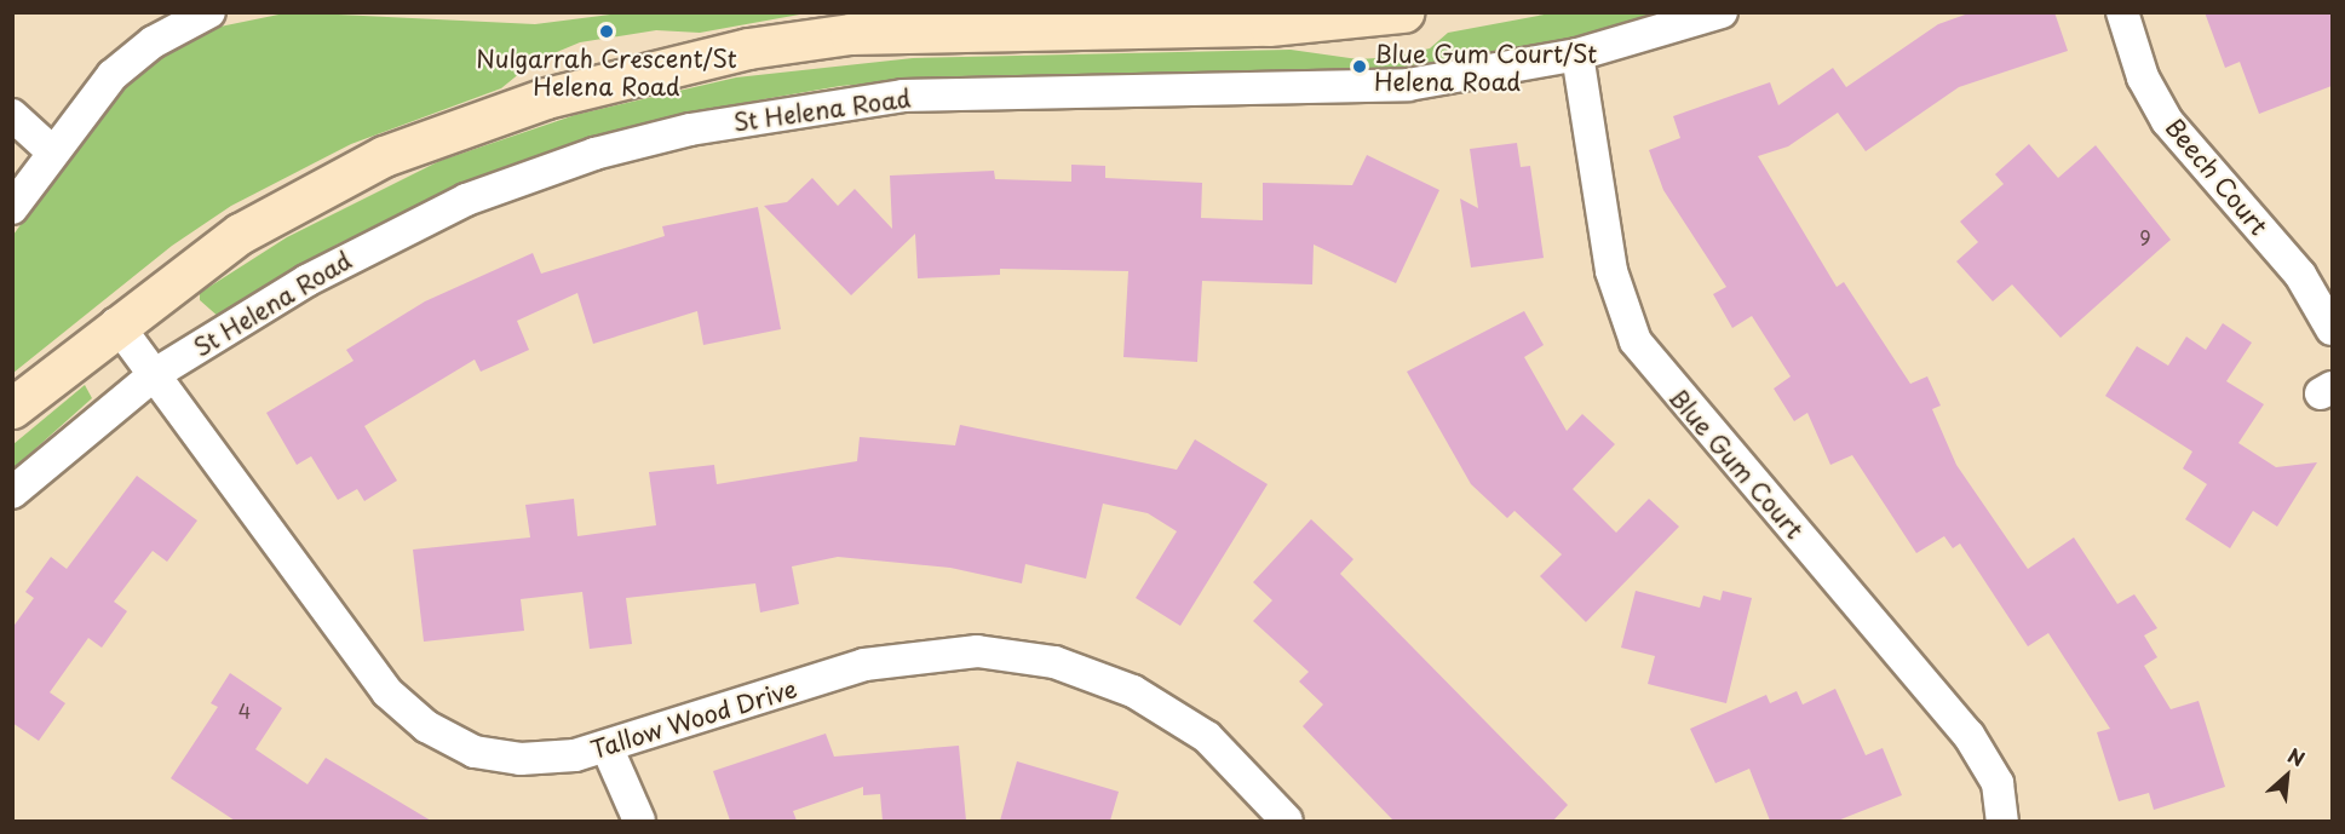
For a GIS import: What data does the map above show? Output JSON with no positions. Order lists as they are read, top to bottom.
{
  "streets": {
    "street": [
      "St Helena Road",
      "Beech Court",
      "Blue Gum Court",
      "Tallow Wood Drive"
    ]
  },
  "crossings": [
    ["St Helena Road", "Blue Gum Court"],
    ["St Helena Road", "Tallow Wood Drive"]
  ],
  "places": ["Nulgarrah Crescent/St Helena Road", "Blue Gum Court/St Helena Road"],
  "house_numbers": ["9", "4"],
  "north": "top right"
}
